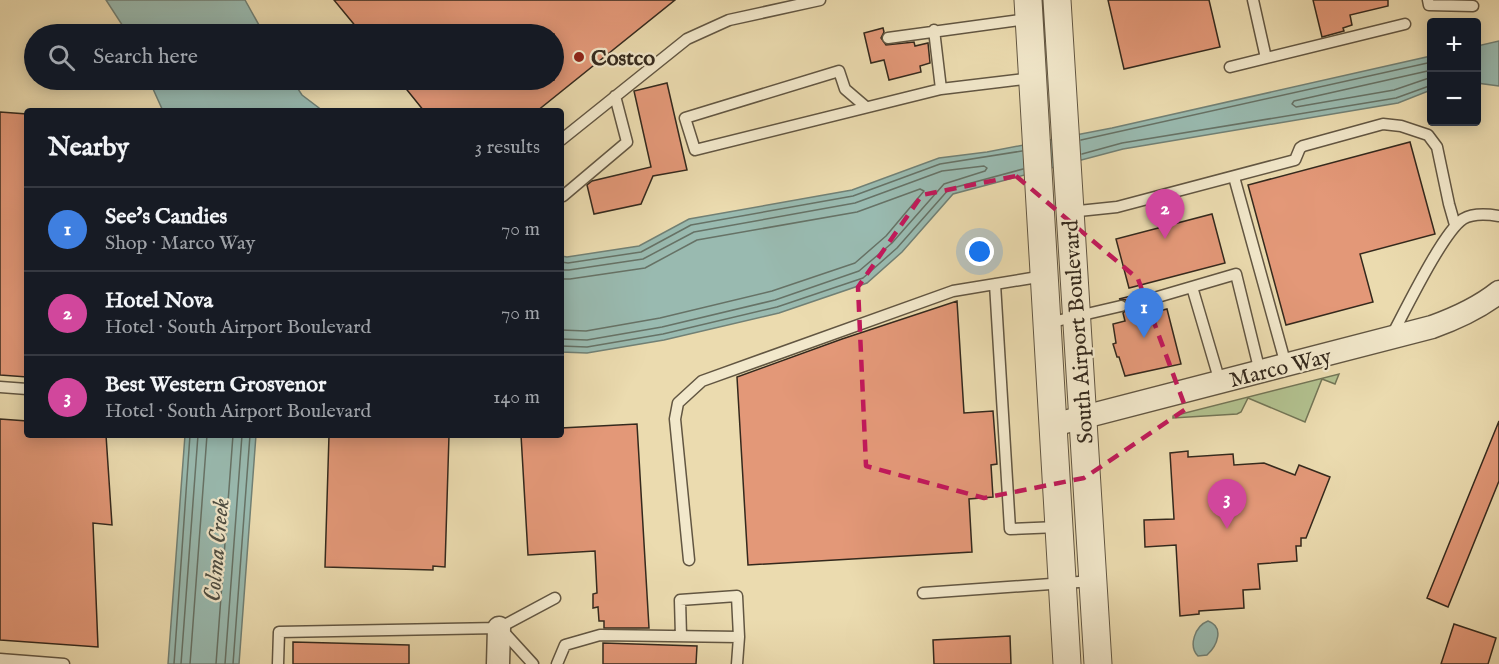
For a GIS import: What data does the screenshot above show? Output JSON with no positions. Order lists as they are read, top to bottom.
{
  "streets": {
    "street": ["South Airport Boulevard", "Marco Way"]
  },
  "crossings": [
    ["South Airport Boulevard", "Marco Way"]
  ],
  "water": ["Colma Creek"],
  "places": ["Costco"],
  "page": {
    "map_buttons": ["+", "−"],
    "search": "Search here",
    "heading": ["Nearby", "3 results"],
    "list": [
      {
        "mark": "1",
        "name": "See's Candies",
        "note": "Shop · Marco Way",
        "value": "70 m"
      },
      {
        "mark": "2",
        "name": "Hotel Nova",
        "note": "Hotel · South Airport Boulevard",
        "value": "70 m"
      },
      {
        "mark": "3",
        "name": "Best Western Grosvenor",
        "note": "Hotel · South Airport Boulevard",
        "value": "140 m"
      }
    ],
    "pins": ["2", "1", "3"]
  }
}
